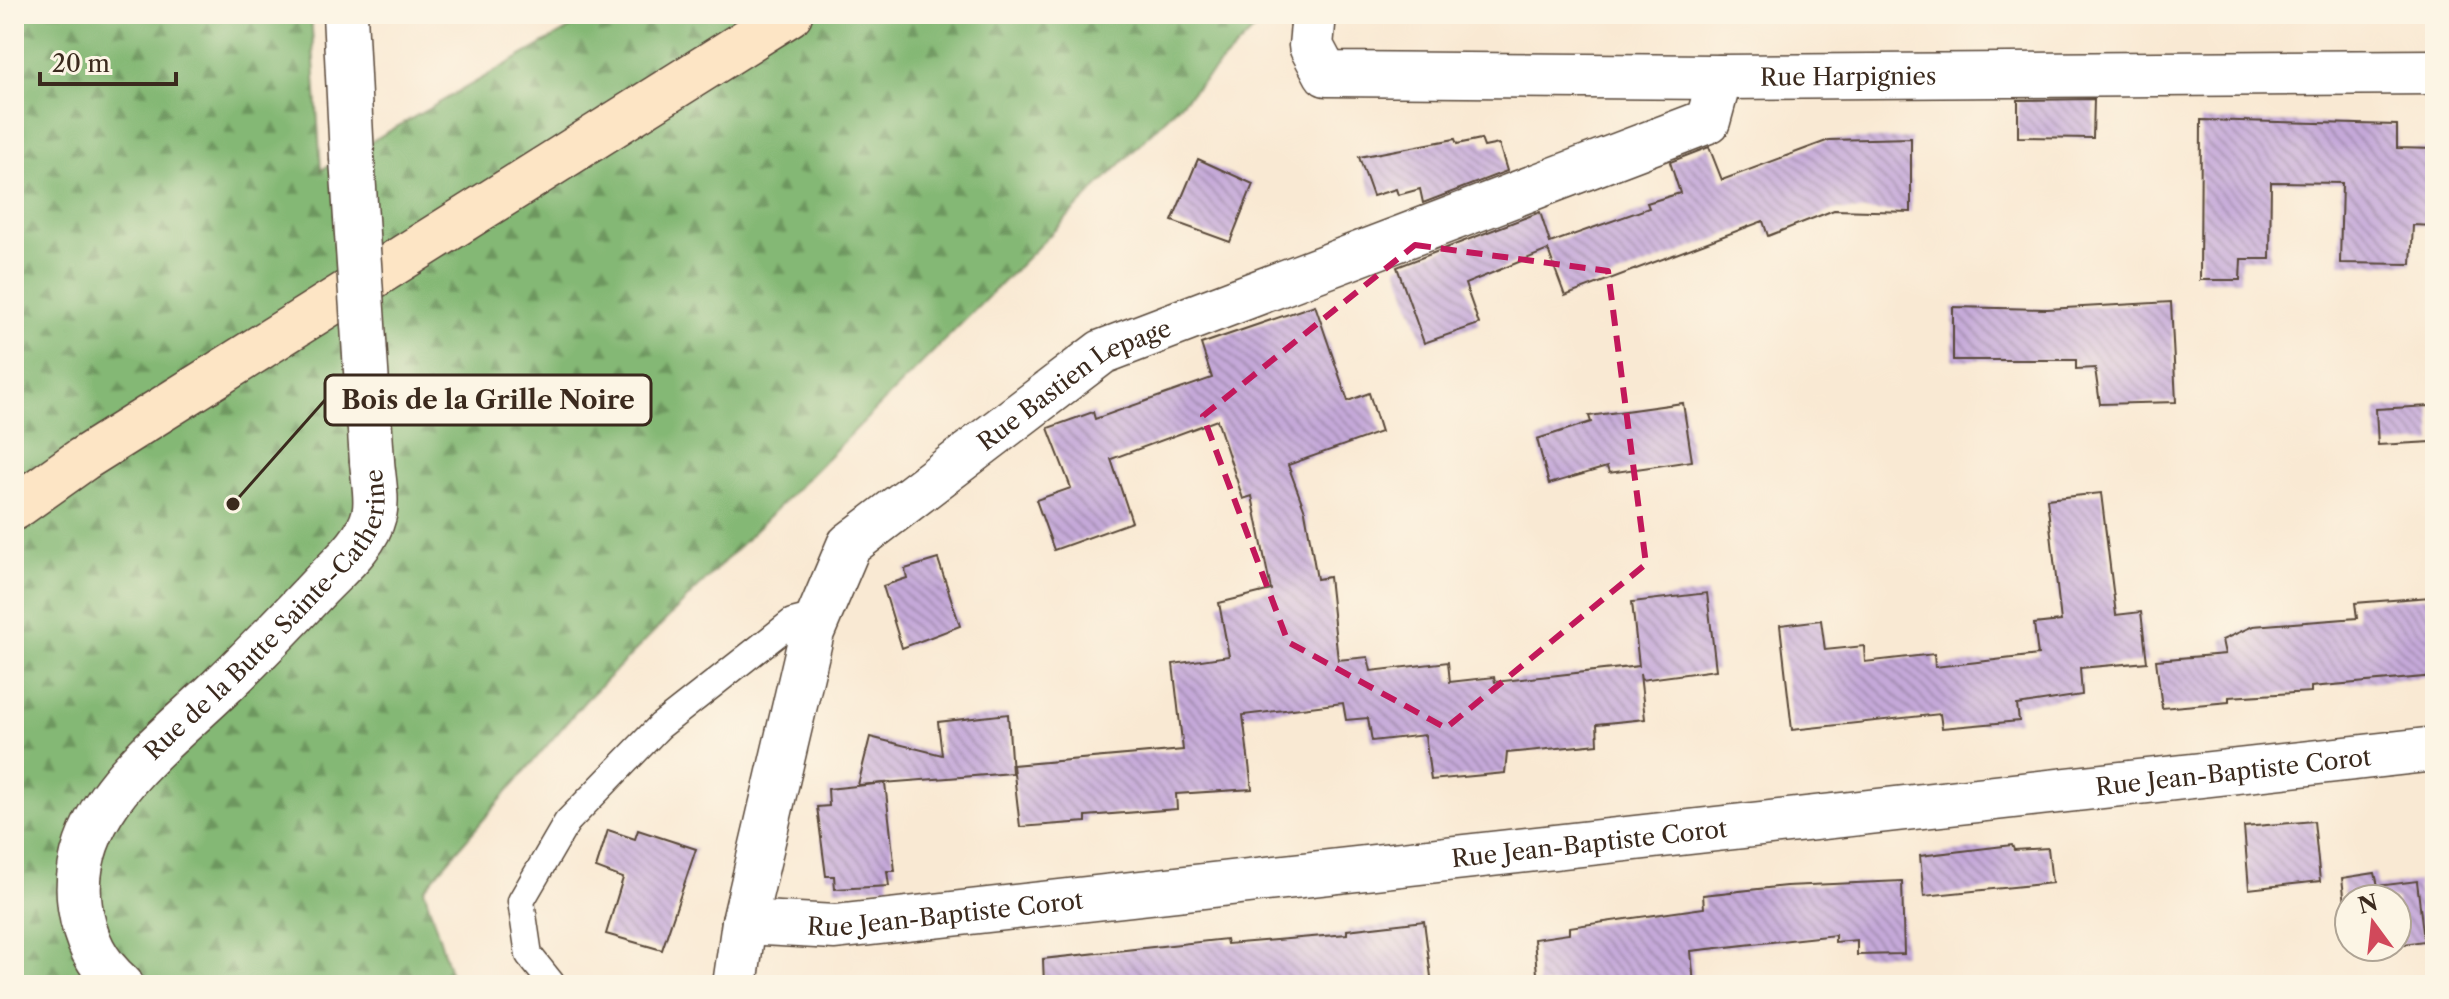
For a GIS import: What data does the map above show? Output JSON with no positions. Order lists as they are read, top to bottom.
{
  "streets": {
    "street": [
      "Rue Harpignies",
      "Rue Bastien Lepage",
      "Rue de la Butte Sainte-Catherine",
      "Rue Jean-Baptiste Corot"
    ]
  },
  "crossings": [
    ["Rue Harpignies", "Rue Bastien Lepage"],
    ["Rue Bastien Lepage", "Rue Jean-Baptiste Corot"]
  ],
  "places": ["Bois de la Grille Noire"],
  "scale_bar": "20 m",
  "north": "top"
}
